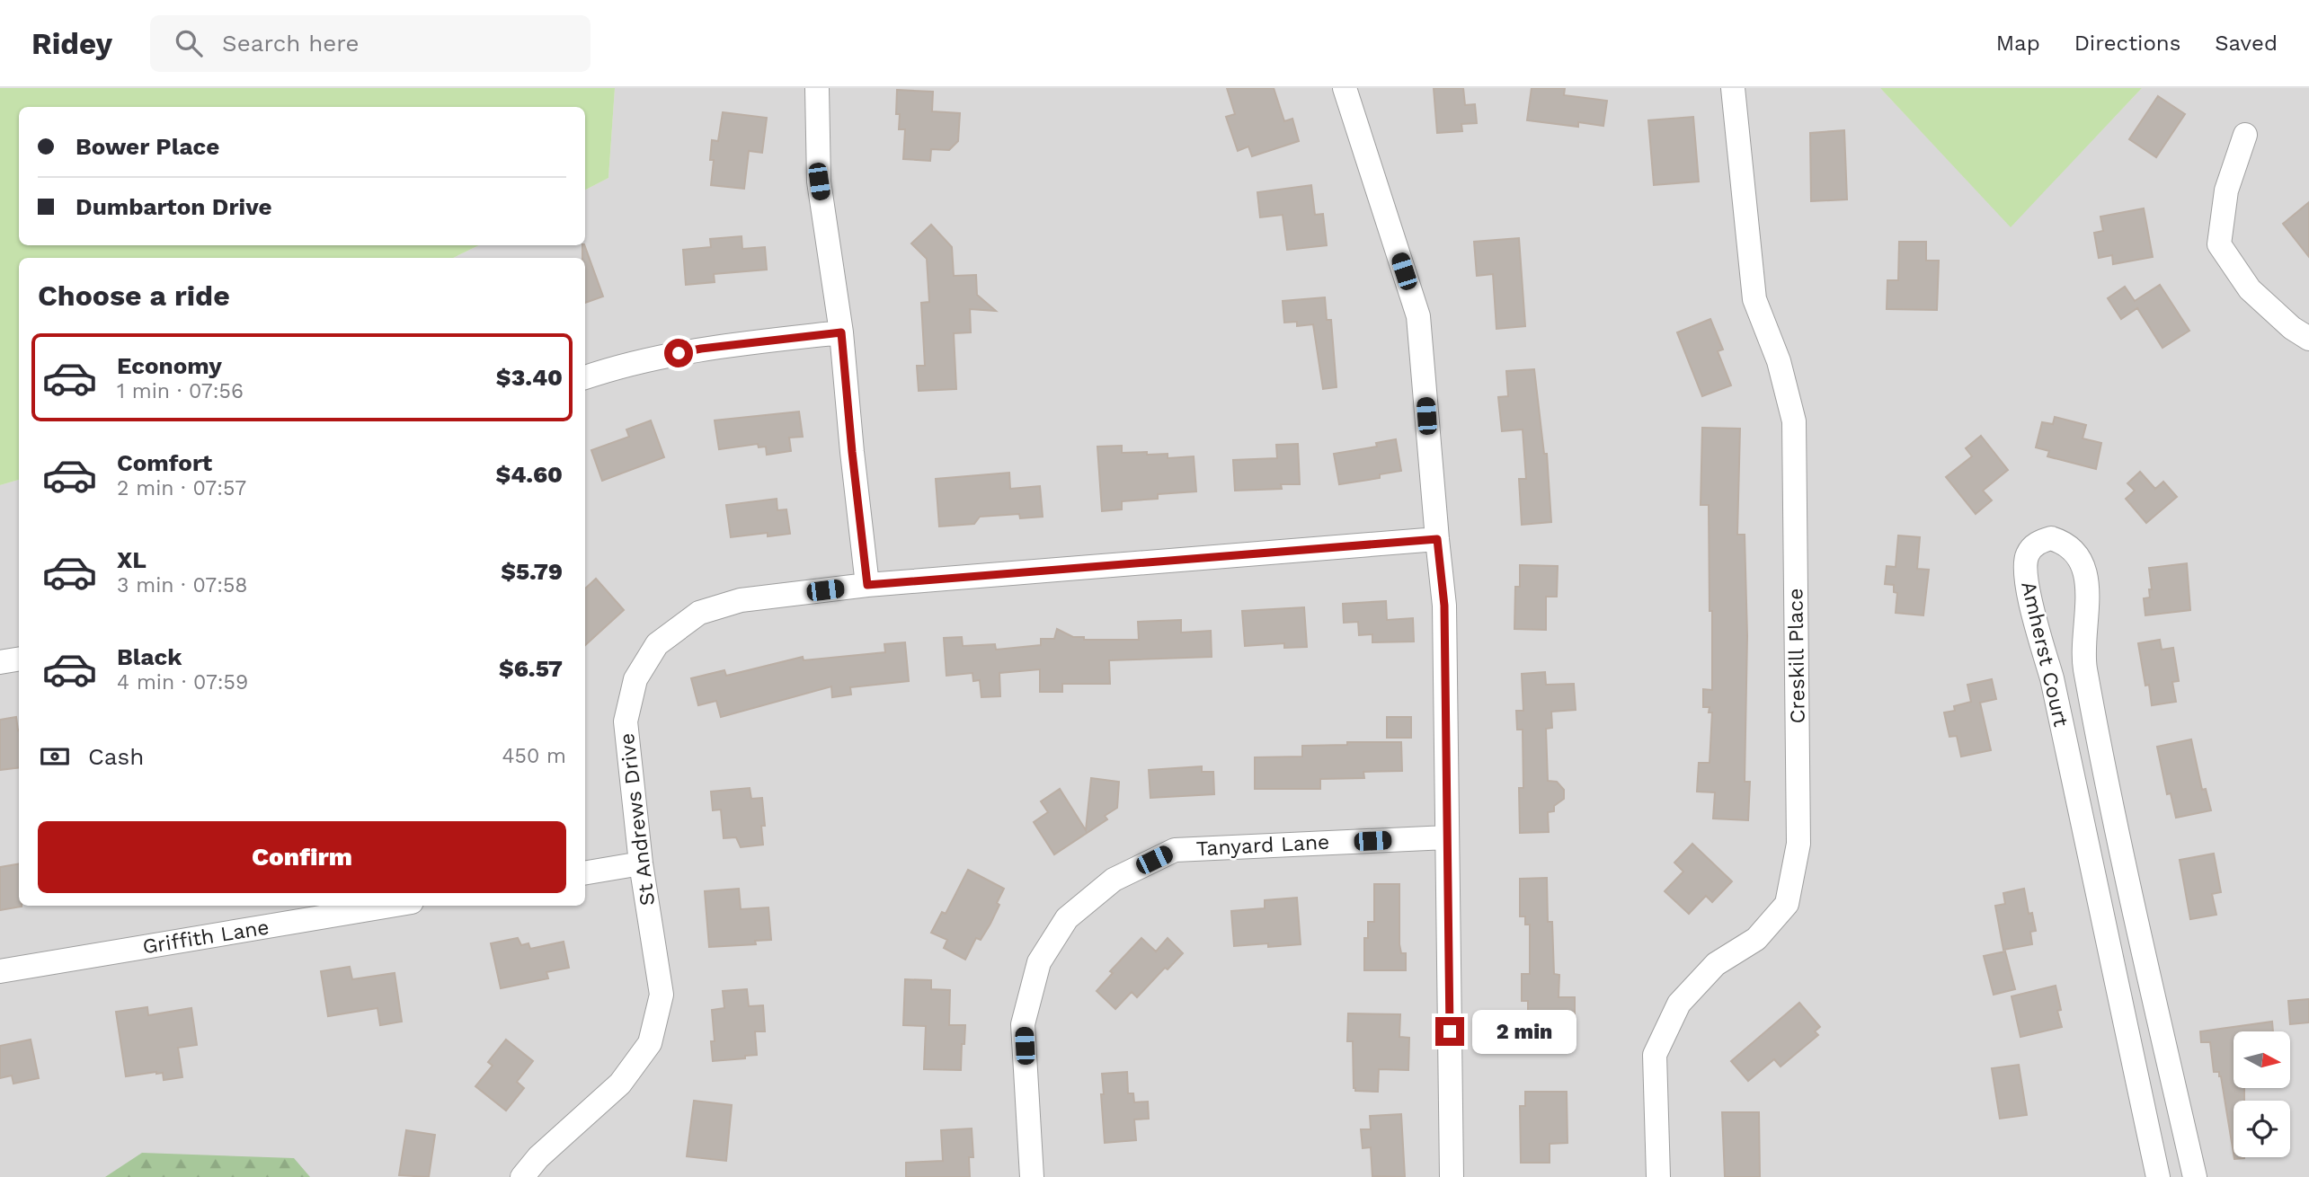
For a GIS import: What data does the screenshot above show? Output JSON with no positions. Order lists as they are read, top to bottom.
{
  "streets": {
    "street": [
      "Amherst Court",
      "Creskill Place",
      "St Andrews Drive",
      "Tanyard Lane",
      "Griffith Lane"
    ]
  },
  "north": "right",
  "page": {
    "header": "Ridey",
    "search": "Search here",
    "nav": ["Map", "Directions", "Saved"],
    "banner": ["Bower Place", "Dumbarton Drive"],
    "heading": "Choose a ride",
    "list": [
      {
        "name": "Economy",
        "note": "1 min · 07:56",
        "value": "$3.40"
      },
      {
        "name": "Comfort",
        "note": "2 min · 07:57",
        "value": "$4.60"
      },
      {
        "name": "XL",
        "note": "3 min · 07:58",
        "value": "$5.79"
      },
      {
        "name": "Black",
        "note": "4 min · 07:59",
        "value": "$6.57"
      }
    ],
    "pay": ["Cash", "450 m"],
    "buttons": "Confirm",
    "bubble": "2 min"
  }
}
